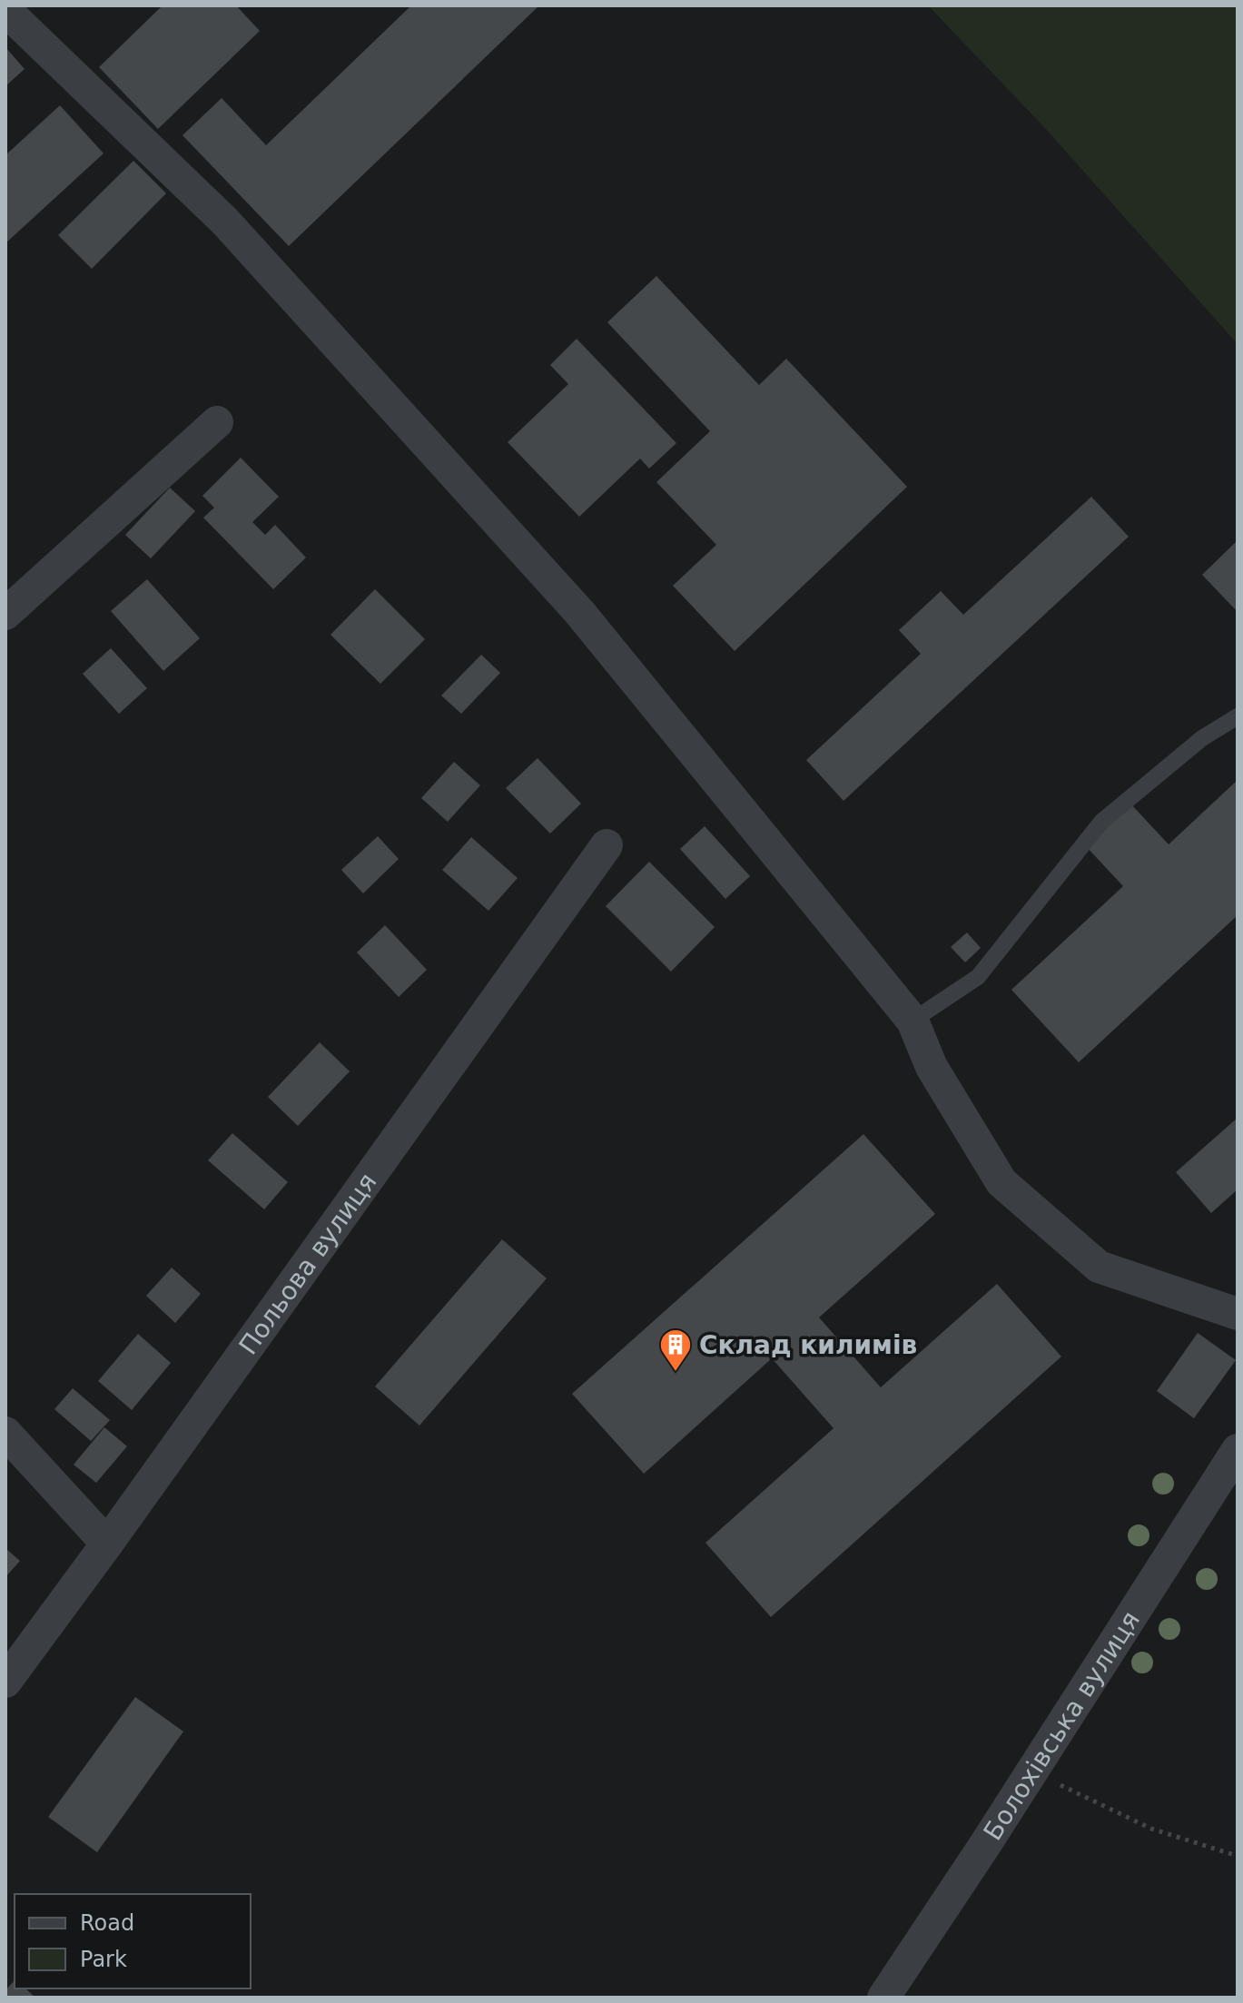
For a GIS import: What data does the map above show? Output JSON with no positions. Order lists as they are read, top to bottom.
{
  "streets": {
    "street": ["Польова вулиця", "Болохівська вулиця"]
  },
  "places": {
    "building": ["Склад килимів"]
  },
  "legend": ["Road", "Park"]
}
